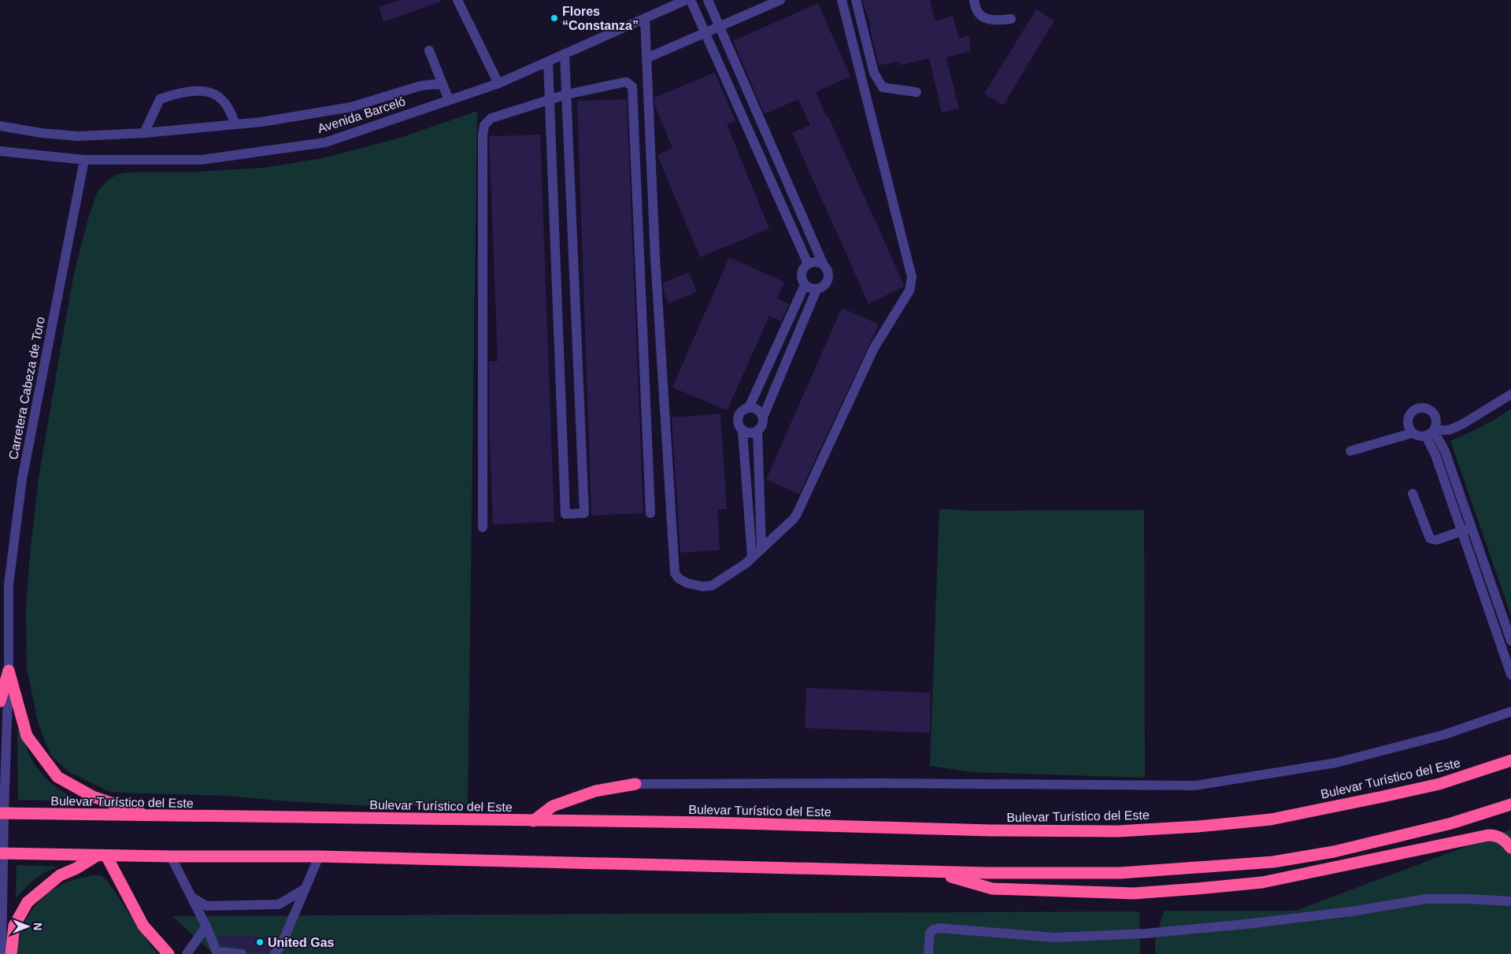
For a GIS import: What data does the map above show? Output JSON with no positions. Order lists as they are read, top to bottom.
{
  "streets": {
    "highway": ["Bulevar Turístico del Este"],
    "street": ["Avenida Barceló", "Carretera Cabeza de Toro"]
  },
  "crossings": [
    ["Avenida Barceló", "Carretera Cabeza de Toro"],
    ["Carretera Cabeza de Toro", "Bulevar Turístico del Este"]
  ],
  "places": ["Flores “Constanza”", "United Gas"],
  "north": "right"
}
